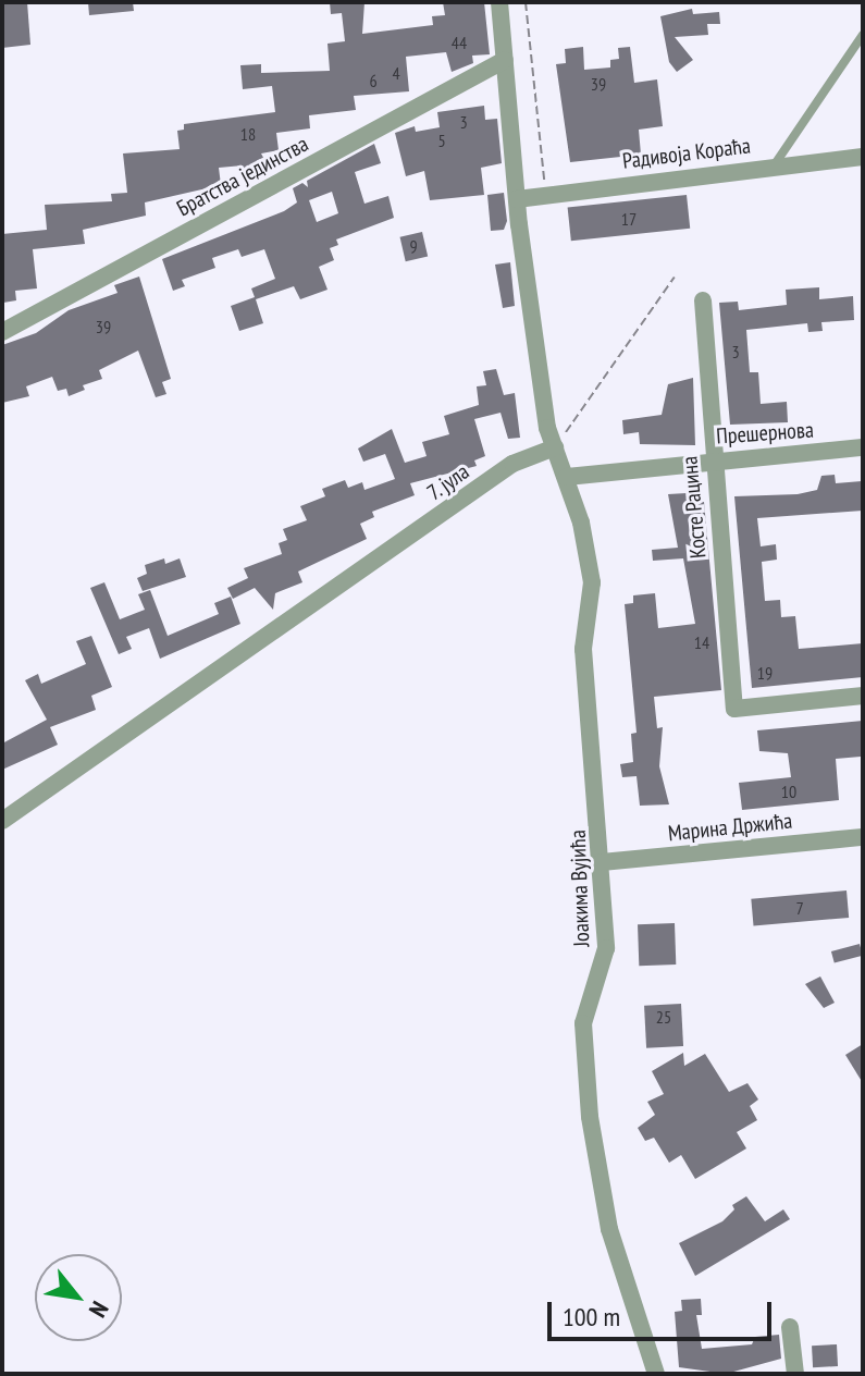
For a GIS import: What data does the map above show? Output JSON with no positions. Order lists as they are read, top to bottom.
{
  "streets": {
    "street": [
      "Радивоја Кораћа",
      "Братства јединства",
      "Прешернова",
      "7. јула",
      "Косте Рацина",
      "Марина Држића",
      "Јоакима Вујића"
    ]
  },
  "crossings": [
    ["Прешернова", "Косте Рацина"],
    ["Прешернова", "Јоакима Вујића"],
    ["7. јула", "Јоакима Вујића"],
    ["Марина Држића", "Јоакима Вујића"]
  ],
  "house_numbers": [
    "44",
    "4",
    "6",
    "39",
    "3",
    "18",
    "5",
    "17",
    "9",
    "39",
    "3",
    "14",
    "19",
    "10",
    "7",
    "25"
  ],
  "scale_bar": "100 m",
  "north": "bottom right"
}
